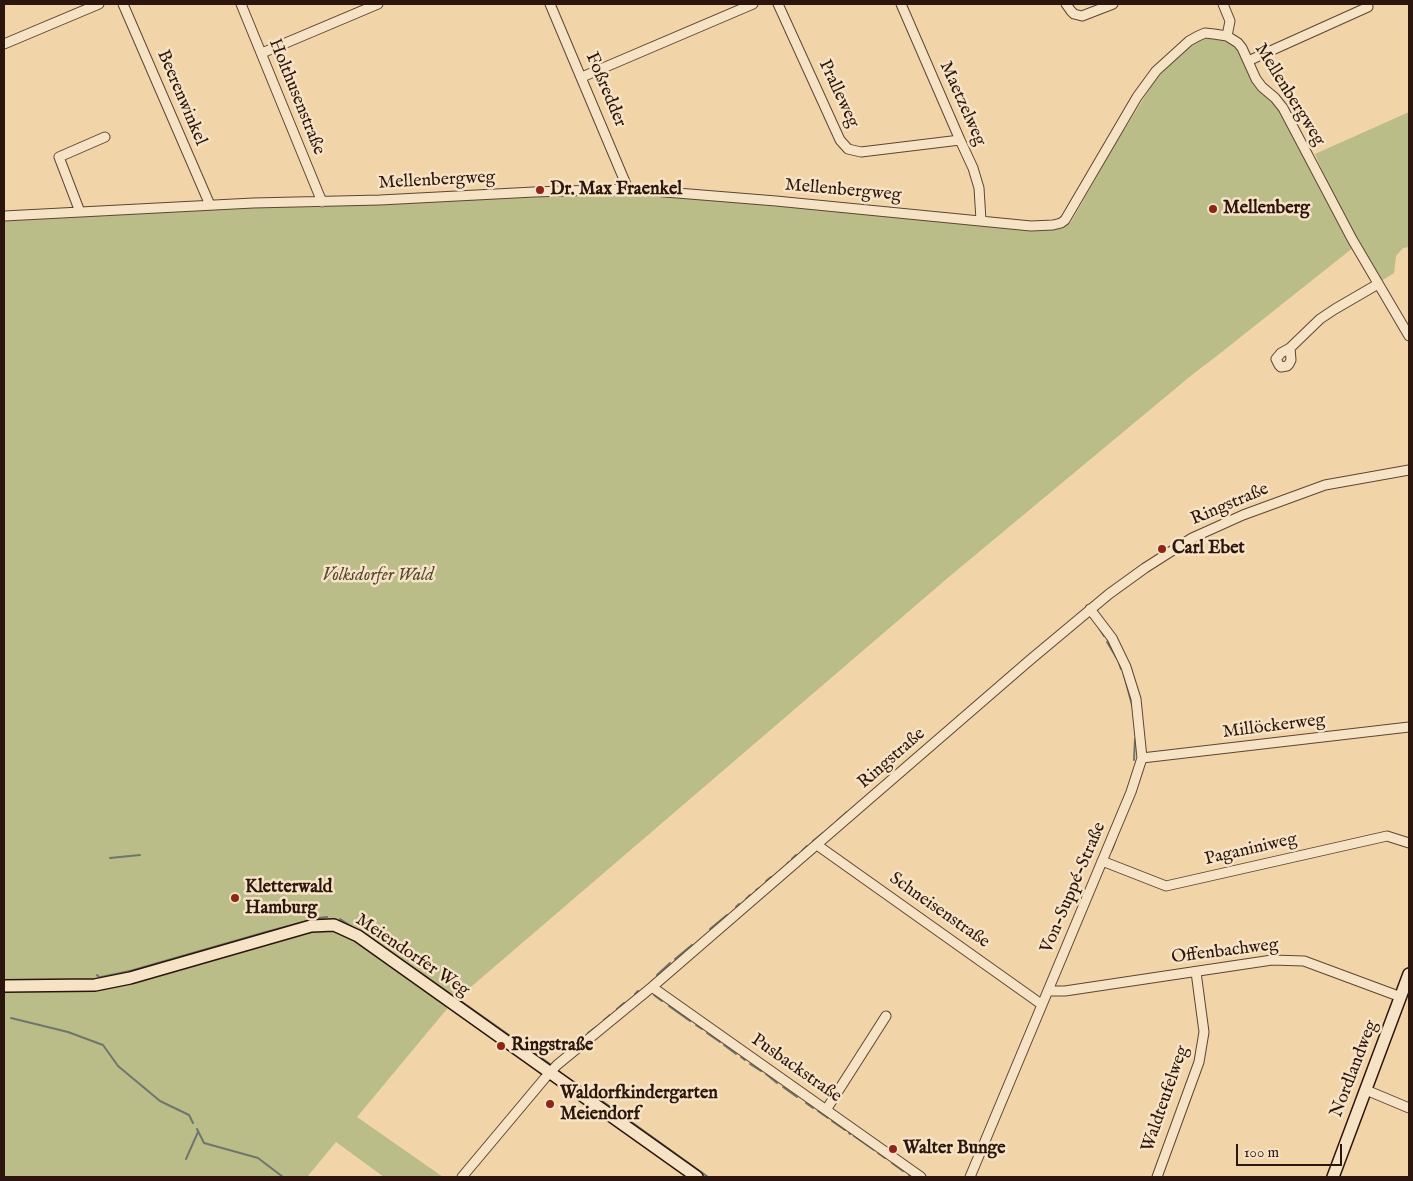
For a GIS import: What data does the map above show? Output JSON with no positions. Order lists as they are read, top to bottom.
{
  "streets": {
    "street": [
      "Foßredder",
      "Pralleweg",
      "Mellenbergweg",
      "Holthusenstraße",
      "Beerenwinkel",
      "Maetzelweg",
      "Ringstraße",
      "Millöckerweg",
      "Paganiniweg",
      "Von-Suppé-Straße",
      "Schneisenstraße",
      "Offenbachweg",
      "Meiendorfer Weg",
      "Pusbackstraße",
      "Nordlandweg",
      "Waldteufelweg"
    ]
  },
  "crossings": [
    ["Foßredder", "Mellenbergweg"],
    ["Pralleweg", "Maetzelweg"],
    ["Mellenbergweg", "Holthusenstraße"],
    ["Mellenbergweg", "Beerenwinkel"],
    ["Mellenbergweg", "Maetzelweg"],
    ["Ringstraße", "Von-Suppé-Straße"],
    ["Ringstraße", "Schneisenstraße"],
    ["Ringstraße", "Meiendorfer Weg"],
    ["Ringstraße", "Pusbackstraße"],
    ["Millöckerweg", "Von-Suppé-Straße"],
    ["Paganiniweg", "Von-Suppé-Straße"],
    ["Von-Suppé-Straße", "Schneisenstraße"],
    ["Von-Suppé-Straße", "Offenbachweg"],
    ["Offenbachweg", "Nordlandweg"],
    ["Offenbachweg", "Waldteufelweg"]
  ],
  "parks": ["Volksdorfer Wald"],
  "places": [
    "Dr. Max Fraenkel",
    "Mellenberg",
    "Carl Ebet",
    "Kletterwald Hamburg",
    "Ringstraße",
    "Waldorfkindergarten Meiendorf",
    "Walter Bunge"
  ],
  "scale_bar": "100 m"
}
